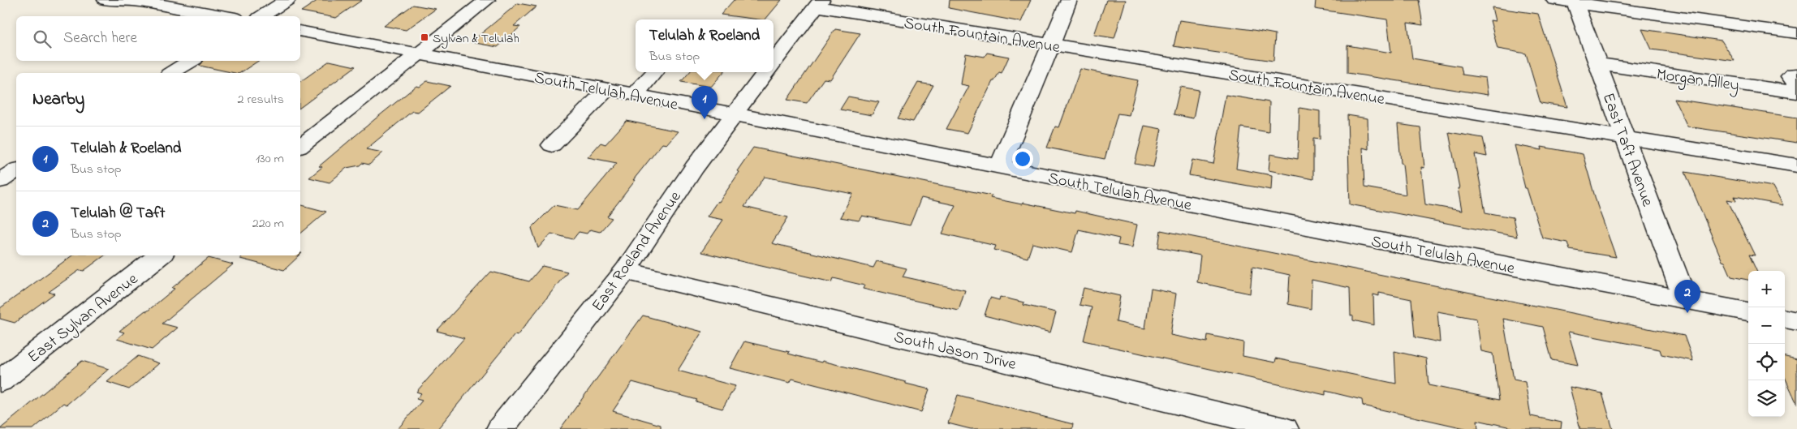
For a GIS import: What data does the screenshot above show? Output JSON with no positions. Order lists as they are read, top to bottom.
{
  "streets": {
    "street": [
      "South Fountain Avenue",
      "Morgan Alley",
      "South Telulah Avenue",
      "East Taft Avenue",
      "East Roeland Avenue",
      "East Sylvan Avenue",
      "South Jason Drive"
    ]
  },
  "crossings": [
    ["South Fountain Avenue", "East Taft Avenue"],
    ["Morgan Alley", "East Taft Avenue"],
    ["South Telulah Avenue", "East Taft Avenue"],
    ["South Telulah Avenue", "East Roeland Avenue"],
    ["East Roeland Avenue", "South Jason Drive"]
  ],
  "places": {
    "transit": ["Sylvan & Telulah"]
  },
  "page": {
    "search": "Search here",
    "popup": ["Telulah & Roeland", "Bus stop"],
    "heading": ["Nearby", "2 results"],
    "pins": ["1", "2"],
    "list": [
      {
        "mark": "1",
        "name": "Telulah & Roeland",
        "note": "Bus stop",
        "value": "130 m"
      },
      {
        "mark": "2",
        "name": "Telulah @ Taft",
        "note": "Bus stop",
        "value": "220 m"
      }
    ],
    "map_buttons": ["+", "−"]
  }
}
